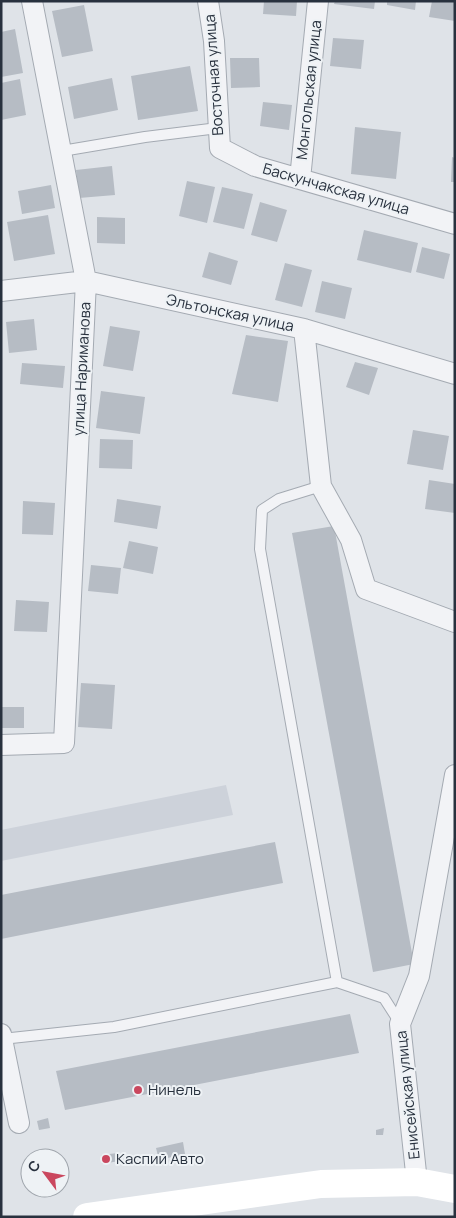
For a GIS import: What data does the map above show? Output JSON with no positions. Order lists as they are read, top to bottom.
{
  "streets": {
    "street": [
      "Восточная улица",
      "Монгольская улица",
      "Баскунчакская улица",
      "Эльтонская улица",
      "улица Нариманова",
      "Енисейская улица"
    ]
  },
  "crossings": [
    ["Восточная улица", "Баскунчакская улица"],
    ["Монгольская улица", "Баскунчакская улица"],
    ["Эльтонская улица", "улица Нариманова"]
  ],
  "places": ["Нинель", "Каспий Авто"],
  "north": "top left"
}
